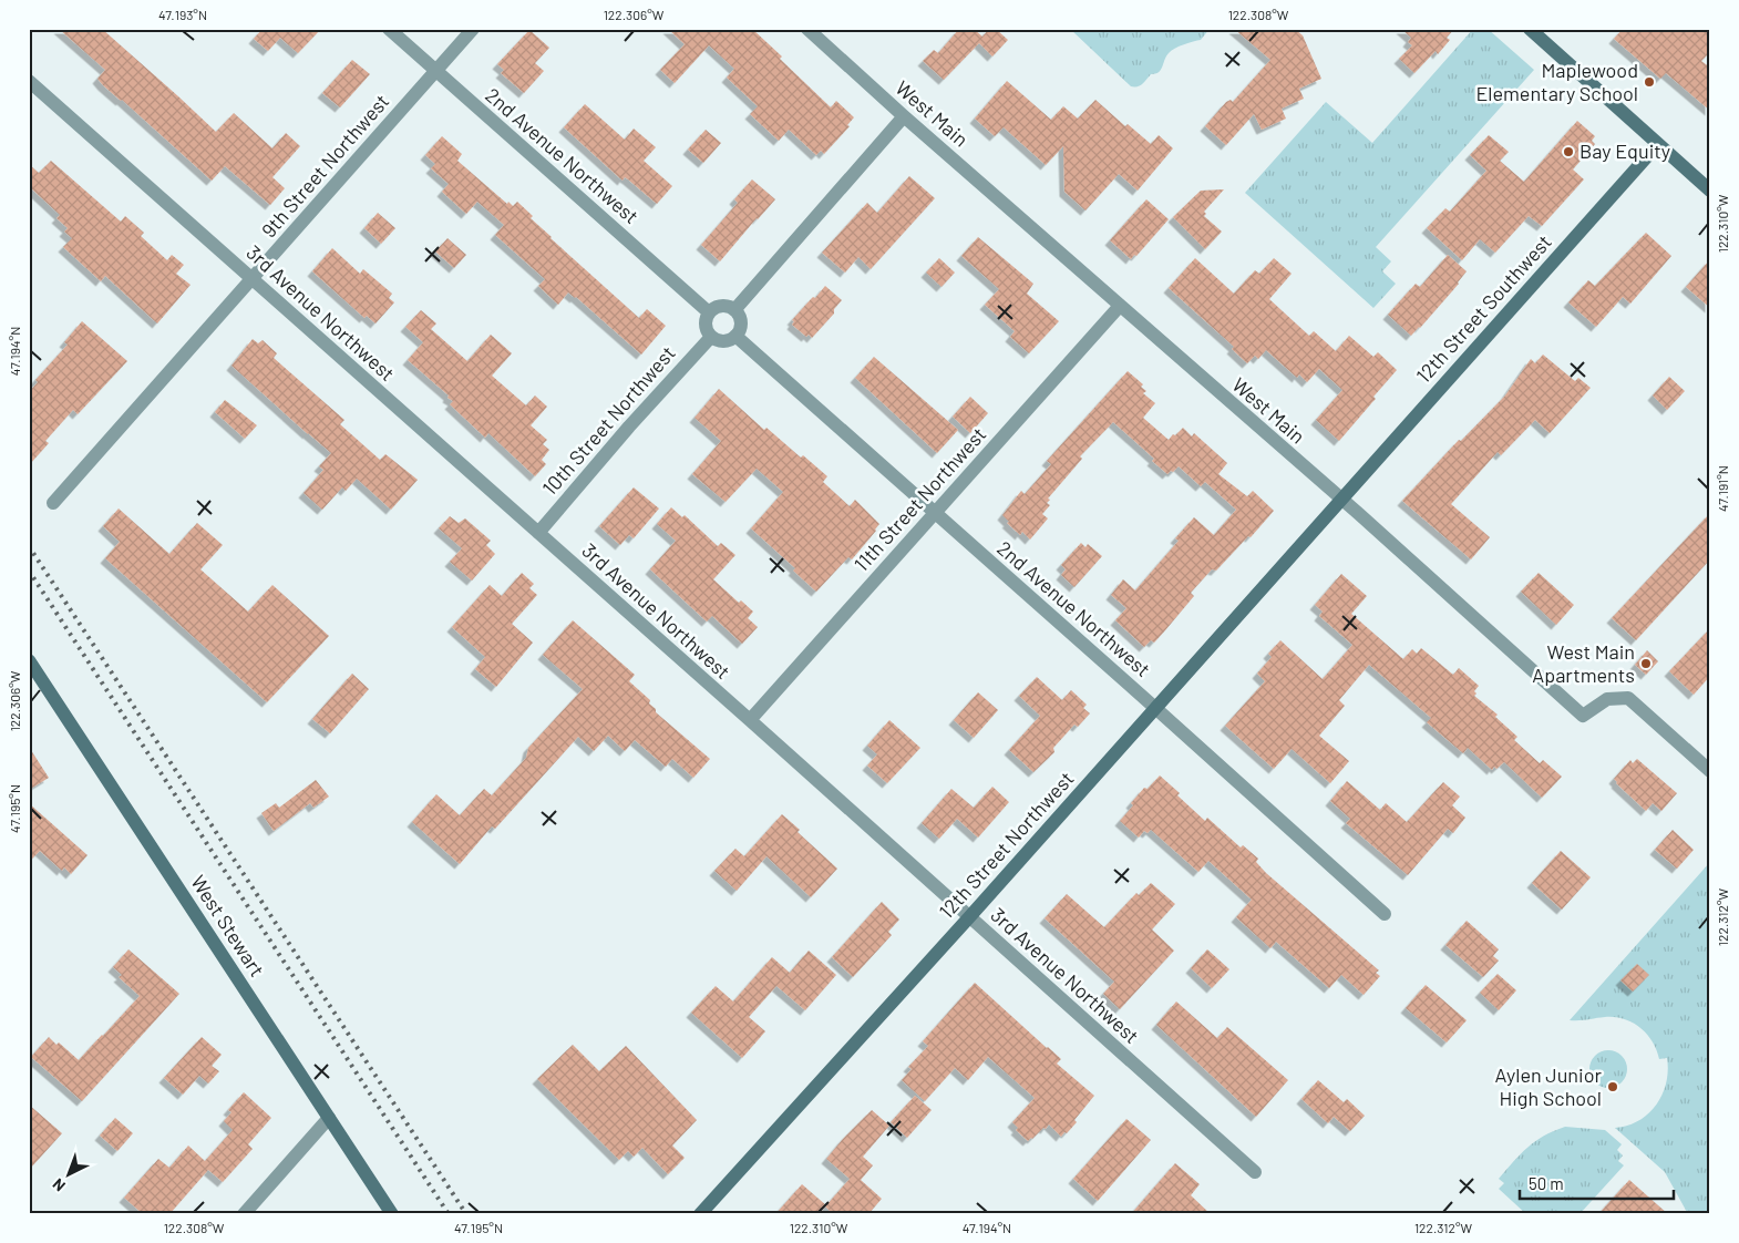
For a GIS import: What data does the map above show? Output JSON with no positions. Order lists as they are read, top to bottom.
{
  "streets": {
    "street": [
      "West Main",
      "2nd Avenue Northwest",
      "9th Street Northwest",
      "12th Street Southwest",
      "3rd Avenue Northwest",
      "10th Street Northwest",
      "11th Street Northwest",
      "12th Street Northwest",
      "West Stewart"
    ]
  },
  "crossings": [
    ["West Main", "12th Street Southwest"],
    ["West Main", "11th Street Northwest"],
    ["West Main", "12th Street Northwest"],
    ["2nd Avenue Northwest", "9th Street Northwest"],
    ["2nd Avenue Northwest", "10th Street Northwest"],
    ["2nd Avenue Northwest", "11th Street Northwest"],
    ["2nd Avenue Northwest", "12th Street Northwest"],
    ["9th Street Northwest", "3rd Avenue Northwest"],
    ["12th Street Southwest", "12th Street Northwest"],
    ["3rd Avenue Northwest", "10th Street Northwest"],
    ["3rd Avenue Northwest", "11th Street Northwest"],
    ["3rd Avenue Northwest", "12th Street Northwest"]
  ],
  "places": [
    "Maplewood Elementary School",
    "Bay Equity",
    "West Main Apartments",
    "Aylen Junior High School"
  ],
  "scale_bar": "50 m",
  "north": "bottom left",
  "coordinates": [
    "47.193°N",
    "122.306°W",
    "122.308°W",
    "122.310°W",
    "47.194°N",
    "47.191°N",
    "47.195°N",
    "122.312°W"
  ]
}
